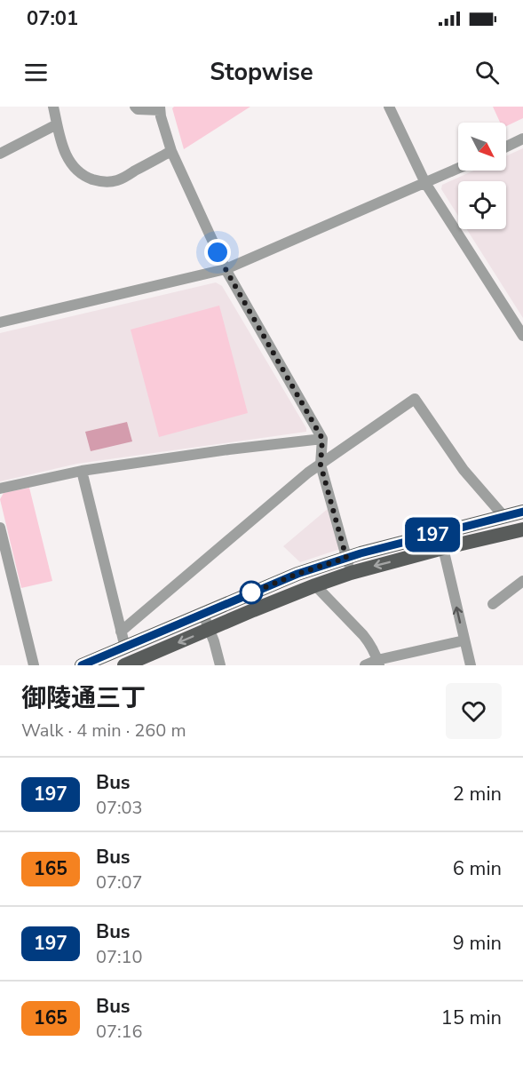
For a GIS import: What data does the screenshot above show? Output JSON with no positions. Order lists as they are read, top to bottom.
{
  "lines": ["bus line 197"],
  "north": "bottom right",
  "page": {
    "status": "07:01",
    "header": "Stopwise",
    "on_map": "197",
    "heading": ["御陵通三丁", "Walk · 4 min · 260 m"],
    "list": [
      {
        "mark": "197",
        "name": "Bus",
        "note": "07:03",
        "value": "2 min"
      },
      {
        "mark": "165",
        "name": "Bus",
        "note": "07:07",
        "value": "6 min"
      },
      {
        "mark": "197",
        "name": "Bus",
        "note": "07:10",
        "value": "9 min"
      },
      {
        "mark": "165",
        "name": "Bus",
        "note": "07:16",
        "value": "15 min"
      }
    ]
  }
}
